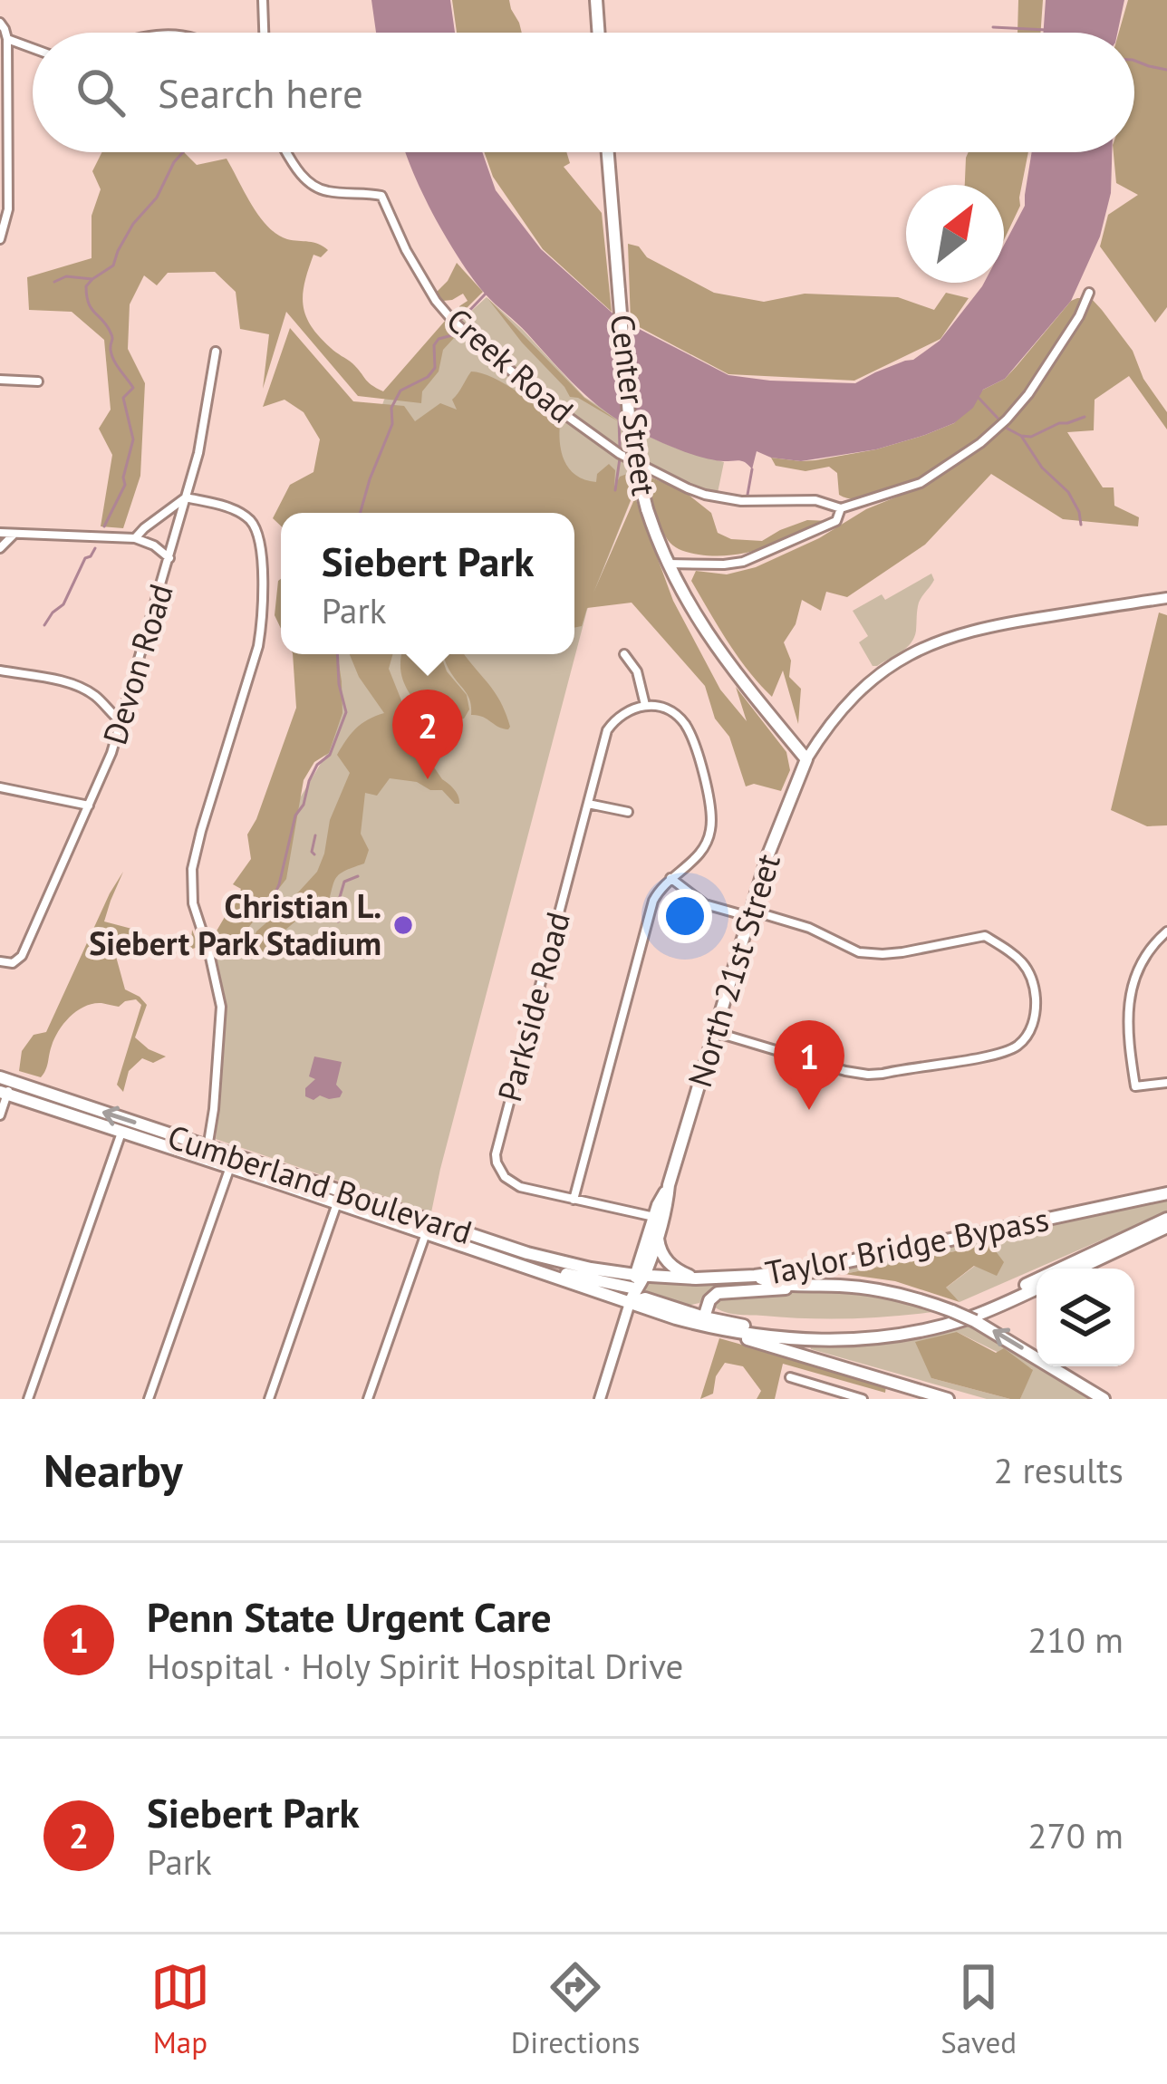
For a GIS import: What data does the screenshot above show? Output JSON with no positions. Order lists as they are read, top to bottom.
{
  "streets": {
    "main road": [
      "Center Street",
      "North 21st Street",
      "Cumberland Boulevard",
      "Taylor Bridge Bypass"
    ],
    "street": ["Creek Road", "Devon Road", "Parkside Road"]
  },
  "crossings": [
    ["Center Street", "North 21st Street"],
    ["North 21st Street", "Parkside Road"],
    ["North 21st Street", "Cumberland Boulevard"],
    ["North 21st Street", "Taylor Bridge Bypass"],
    ["Cumberland Boulevard", "Taylor Bridge Bypass"]
  ],
  "places": ["Christian L. Siebert Park Stadium"],
  "north": "top right",
  "page": {
    "search": "Search here",
    "popup": ["Siebert Park", "Park"],
    "pins": ["2", "1"],
    "heading": ["Nearby", "2 results"],
    "list": [
      {
        "mark": "1",
        "name": "Penn State Urgent Care",
        "note": "Hospital · Holy Spirit Hospital Drive",
        "value": "210 m"
      },
      {
        "mark": "2",
        "name": "Siebert Park",
        "note": "Park",
        "value": "270 m"
      }
    ],
    "nav": ["Map", "Directions", "Saved"]
  }
}
